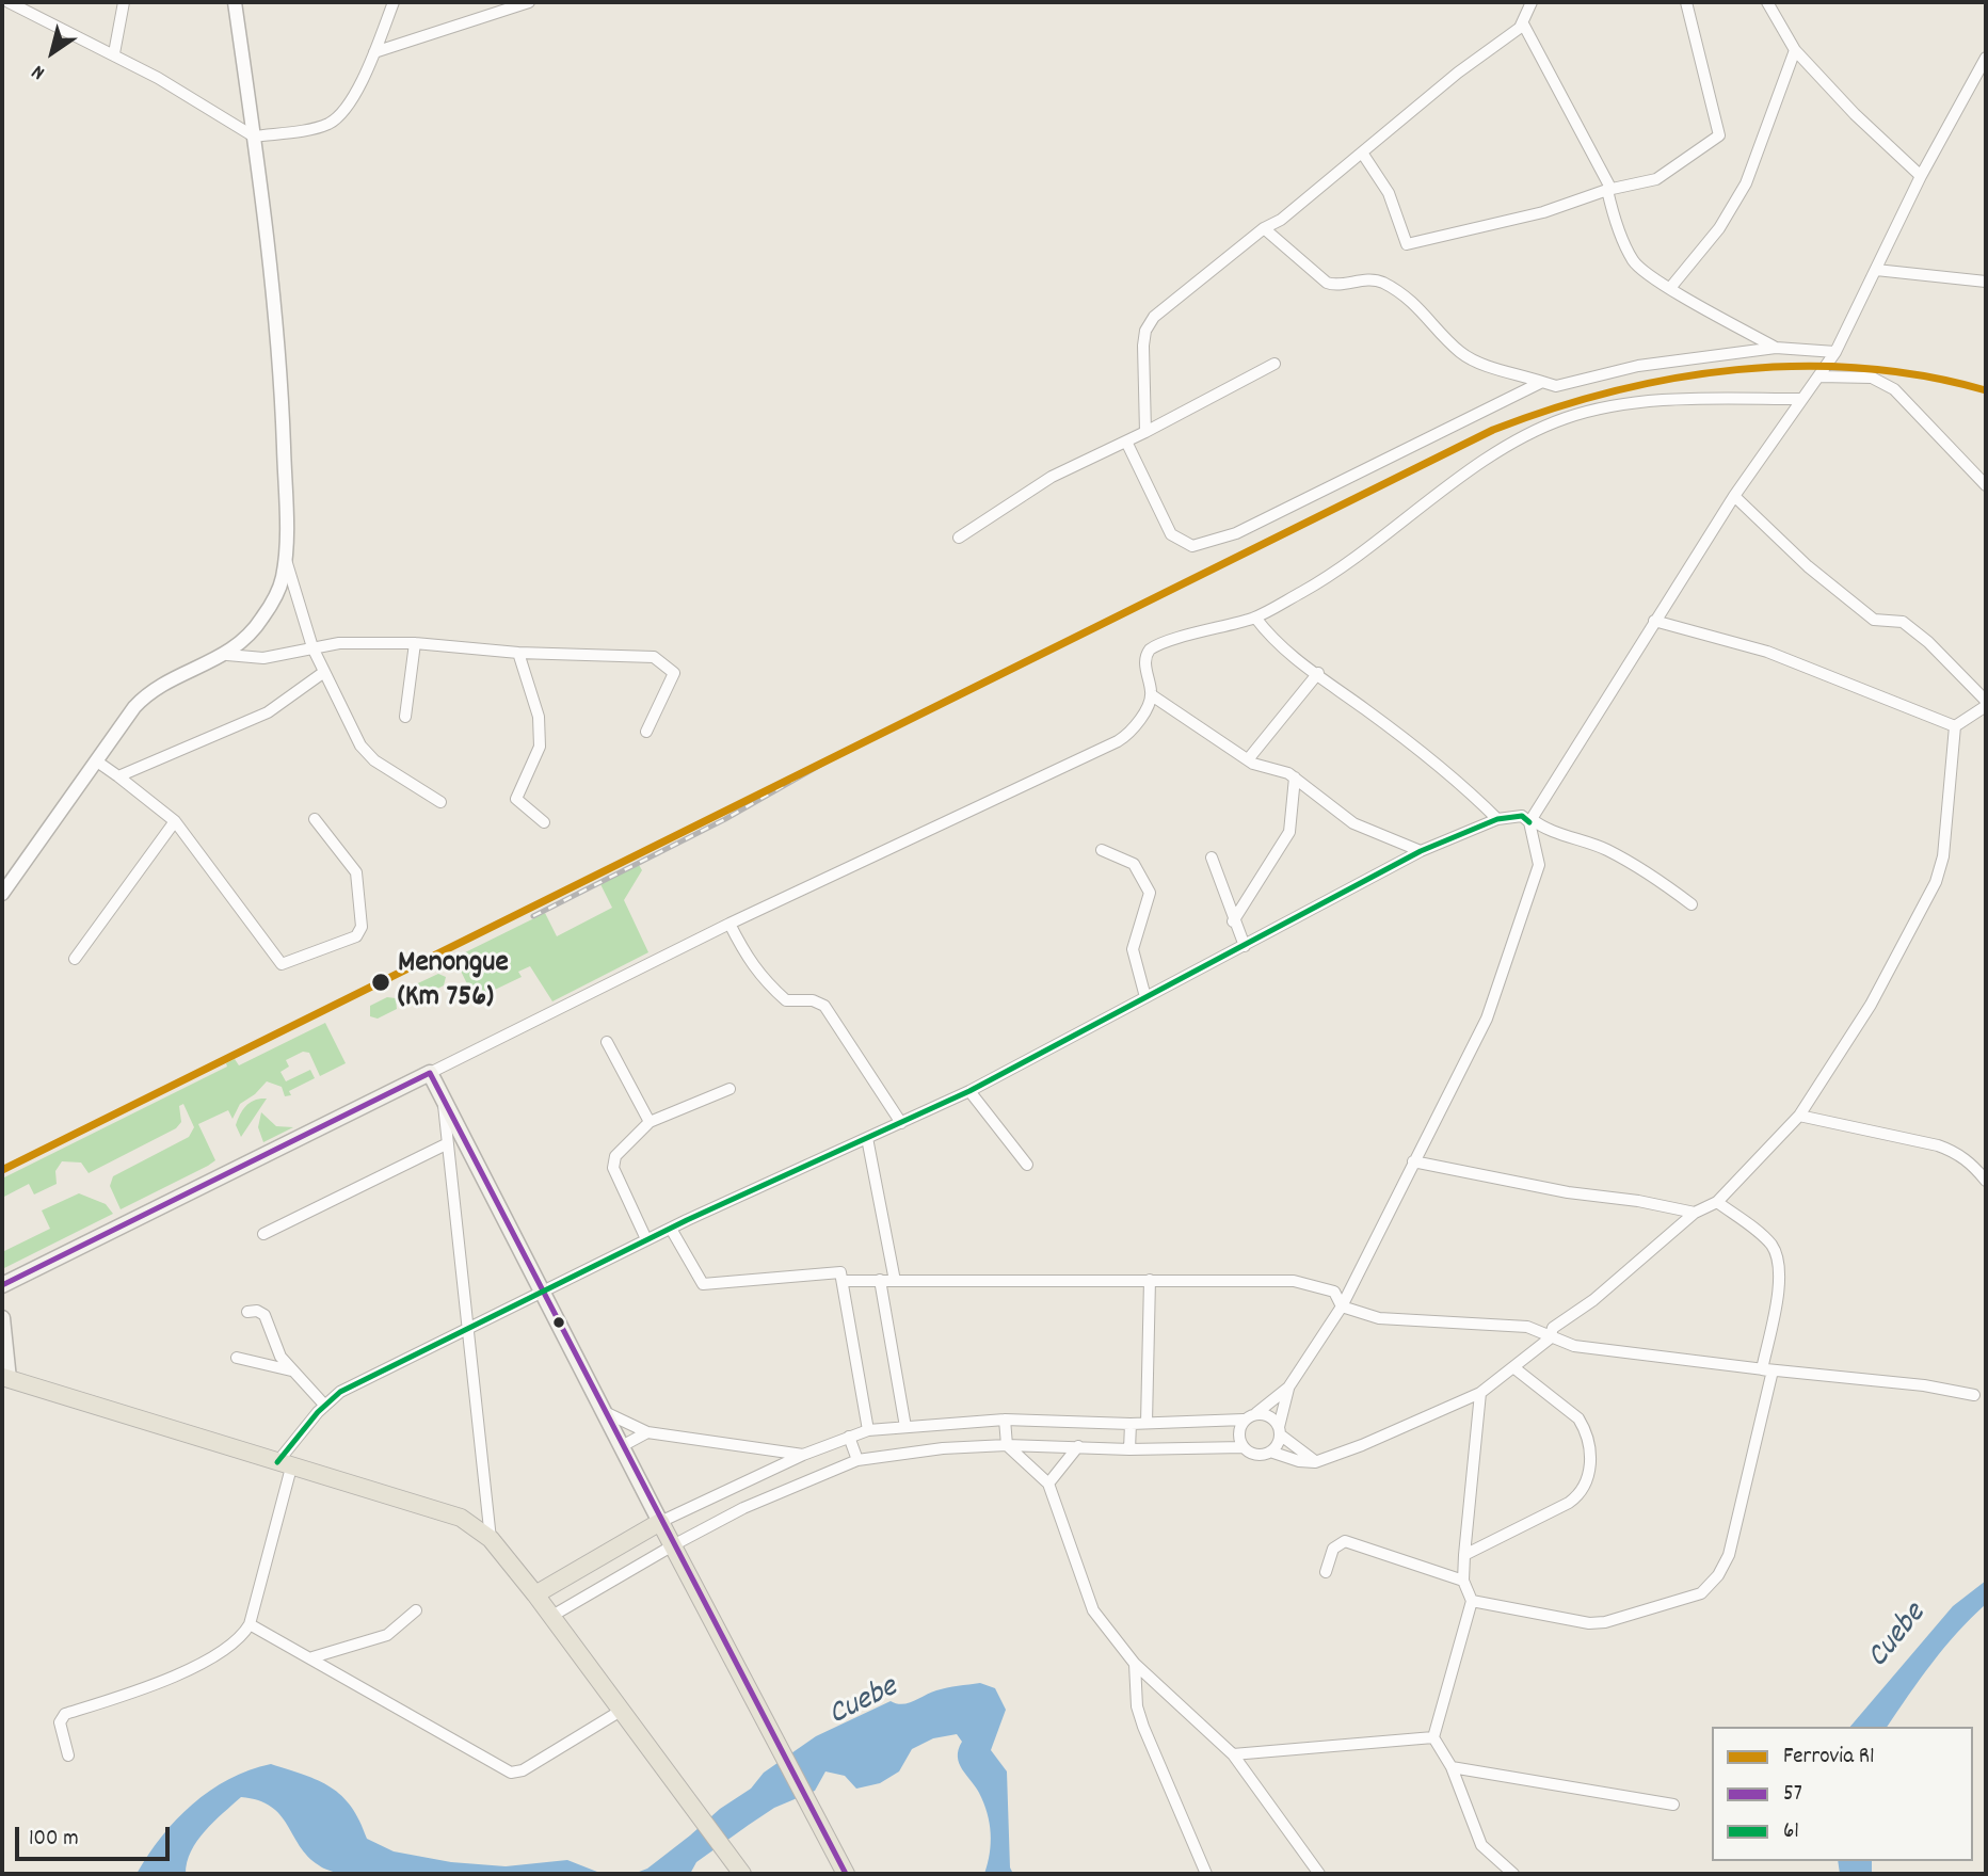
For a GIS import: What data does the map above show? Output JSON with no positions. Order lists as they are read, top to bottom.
{
  "water": ["Cuebe"],
  "places": ["Menongue (Km 756)"],
  "lines": ["rail line R1", "transit line 61", "transit line 57"],
  "legend": ["Ferrovia R1", "57", "61"],
  "scale_bar": "100 m",
  "north": "bottom left"
}
